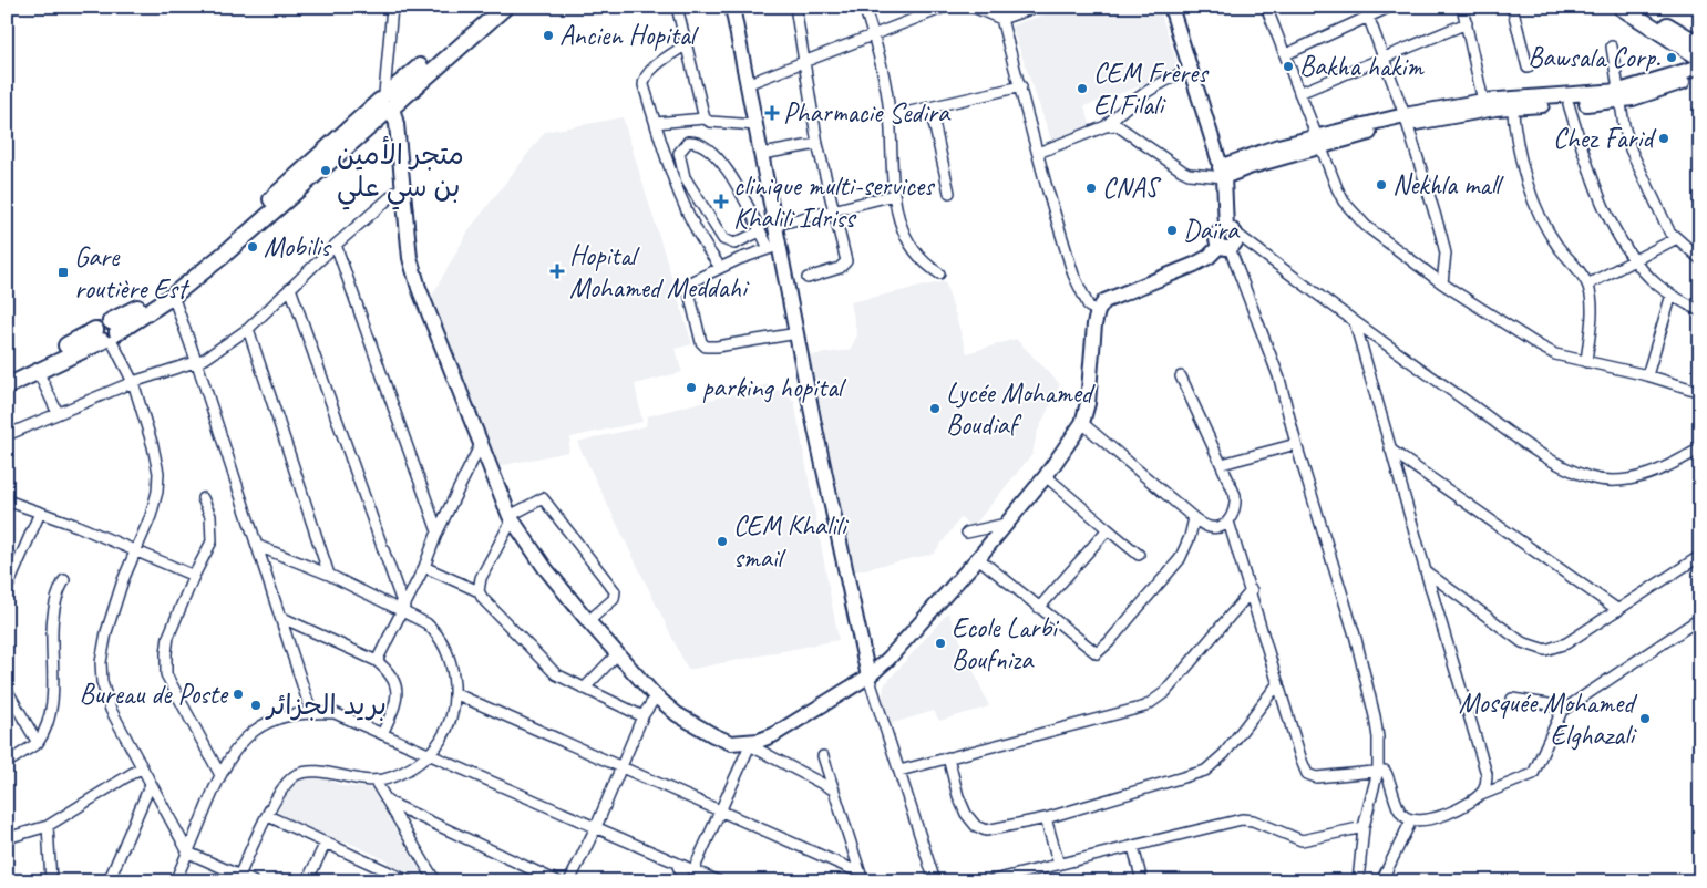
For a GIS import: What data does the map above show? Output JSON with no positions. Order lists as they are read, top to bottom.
{
  "places": {
    "other": [
      "Ancien Hopital",
      "Bawsala Corp.",
      "Bakha hakim",
      "CEM Frères El Filali",
      "Chez Farid",
      "متجر الأمين بن سي علي",
      "Nekhla mall",
      "CNAS",
      "Daïra",
      "Mobilis",
      "parking hopital",
      "Lycée Mohamed Boudiaf",
      "CEM Khalili smail",
      "Ecole Larbi Boufniza",
      "Bureau de Poste",
      "بريد الجزائر",
      "Mosquée Mohamed Elghazali"
    ],
    "health": ["Pharmacie Sedira", "clinique multi-services Khalili Idriss", "Hopital Mohamed Meddahi"],
    "transit": ["Gare routière Est"]
  }
}
